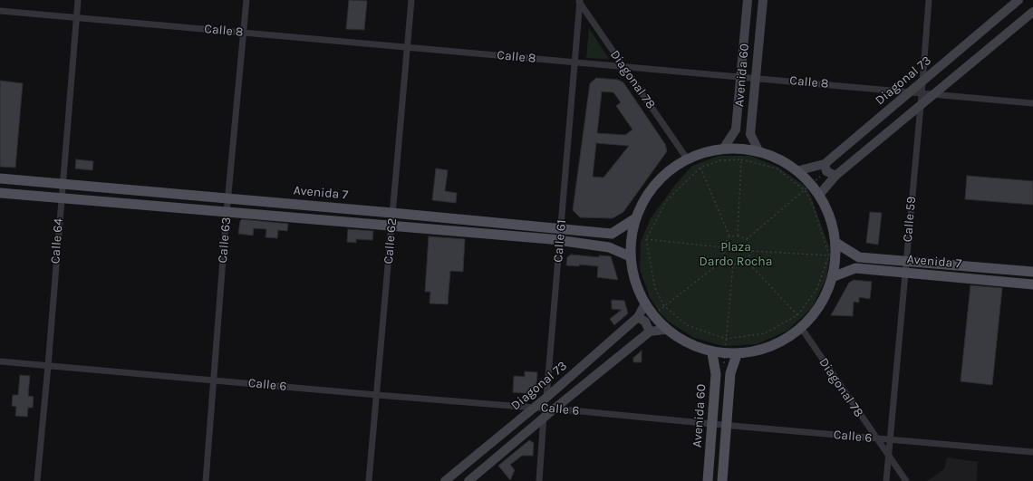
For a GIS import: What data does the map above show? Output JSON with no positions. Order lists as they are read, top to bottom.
{
  "streets": {
    "main road": ["Avenida 60", "Diagonal 73", "Avenida 7"],
    "street": [
      "Calle 8",
      "Diagonal 78",
      "Calle 59",
      "Calle 63",
      "Calle 64",
      "Calle 62",
      "Calle 61",
      "Calle 6"
    ]
  },
  "crossings": [
    ["Calle 8", "Avenida 60"],
    ["Calle 8", "Diagonal 78"],
    ["Calle 8", "Diagonal 73"],
    ["Calle 8", "Calle 59"],
    ["Calle 8", "Calle 63"],
    ["Calle 8", "Calle 64"],
    ["Calle 8", "Calle 62"],
    ["Calle 8", "Calle 61"],
    ["Avenida 60", "Calle 6"],
    ["Diagonal 78", "Calle 59"],
    ["Diagonal 78", "Calle 61"],
    ["Diagonal 78", "Calle 6"],
    ["Diagonal 73", "Calle 59"],
    ["Diagonal 73", "Calle 61"],
    ["Diagonal 73", "Calle 6"],
    ["Avenida 7", "Calle 59"],
    ["Avenida 7", "Calle 63"],
    ["Avenida 7", "Calle 64"],
    ["Avenida 7", "Calle 62"],
    ["Avenida 7", "Calle 61"],
    ["Calle 59", "Calle 6"],
    ["Calle 63", "Calle 6"],
    ["Calle 64", "Calle 6"],
    ["Calle 62", "Calle 6"],
    ["Calle 61", "Calle 6"]
  ],
  "parks": ["Plaza Dardo Rocha"]
}
